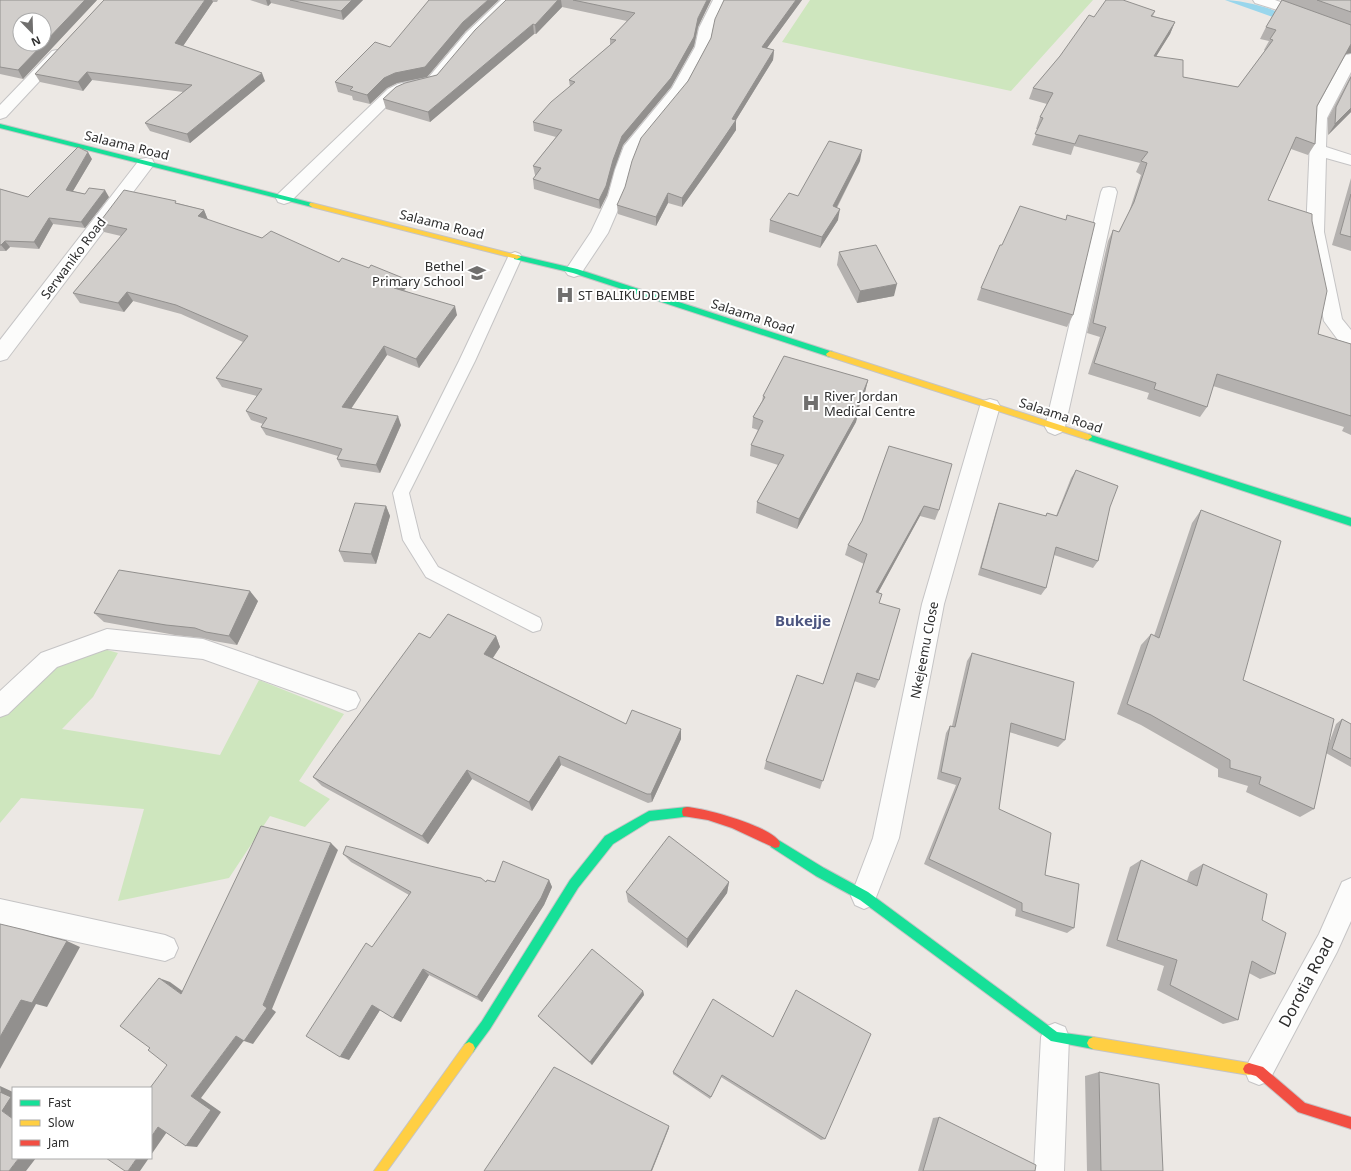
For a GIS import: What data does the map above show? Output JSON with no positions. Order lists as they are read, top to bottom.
{
  "streets": {
    "main road": ["Salaama Road"],
    "street": ["Serwaniko Road", "Nkejeemu Close", "Dorotia Road"]
  },
  "crossings": [
    ["Salaama Road", "Serwaniko Road"],
    ["Salaama Road", "Nkejeemu Close"]
  ],
  "districts": ["Bukejje"],
  "places": {
    "school or university": ["Bethel Primary School"],
    "hospital": ["ST BALIKUDDEMBE", "River Jordan Medical Centre"]
  },
  "legend": ["Fast", "Slow", "Jam"],
  "north": "bottom right"
}
